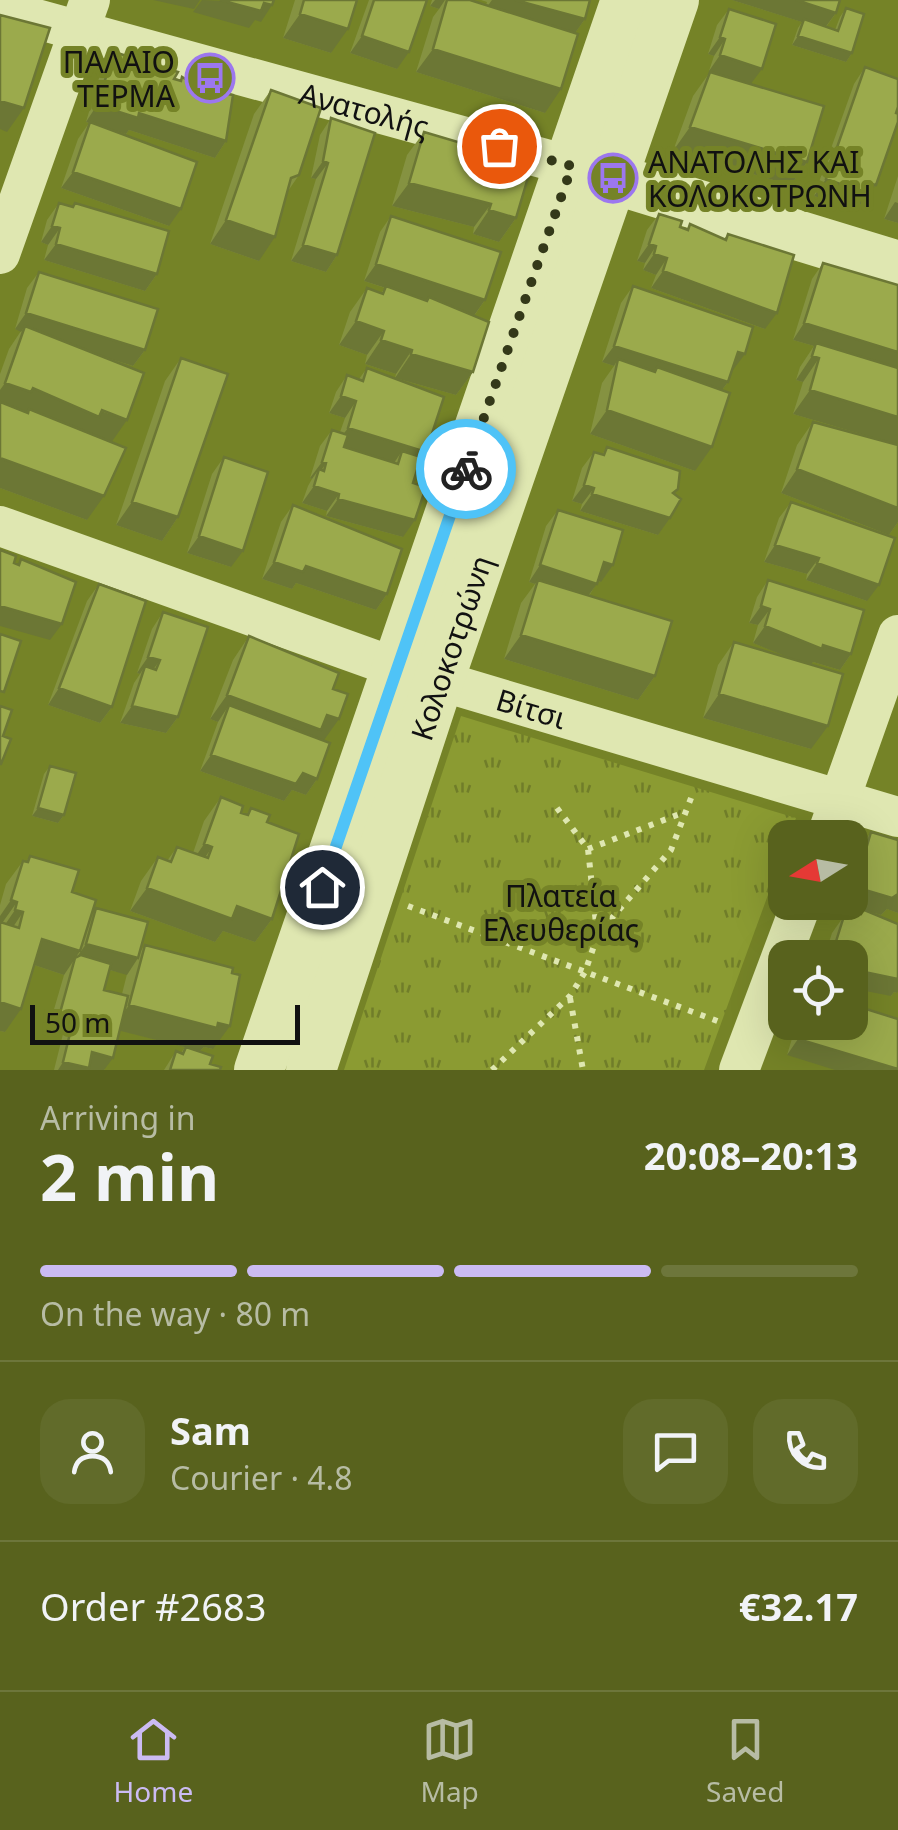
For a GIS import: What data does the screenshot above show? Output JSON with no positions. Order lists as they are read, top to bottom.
{
  "streets": {
    "street": ["Ανατολής", "Κολοκοτρώνη", "Βίτσι"]
  },
  "crossings": [
    ["Ανατολής", "Κολοκοτρώνη"],
    ["Κολοκοτρώνη", "Βίτσι"]
  ],
  "parks": ["Πλατεία Ελευθερίας"],
  "places": {
    "bus stop": ["ΠΑΛΑΙΟ ΤΕΡΜΑ", "ΑΝΑΤΟΛΗΣ ΚΑΙ ΚΟΛΟΚΟΤΡΩΝΗ"]
  },
  "scale_bar": "50 m",
  "north": "left",
  "page": {
    "scale": "50 m",
    "heading": ["2 min", "Arriving in", "20:08–20:13"],
    "panel": [
      "Sam",
      "Courier · 4.8",
      "Order #2683",
      "€32.17"
    ],
    "bar": "On the way · 80 m",
    "tabs": ["Home", "Map", "Saved"]
  }
}
